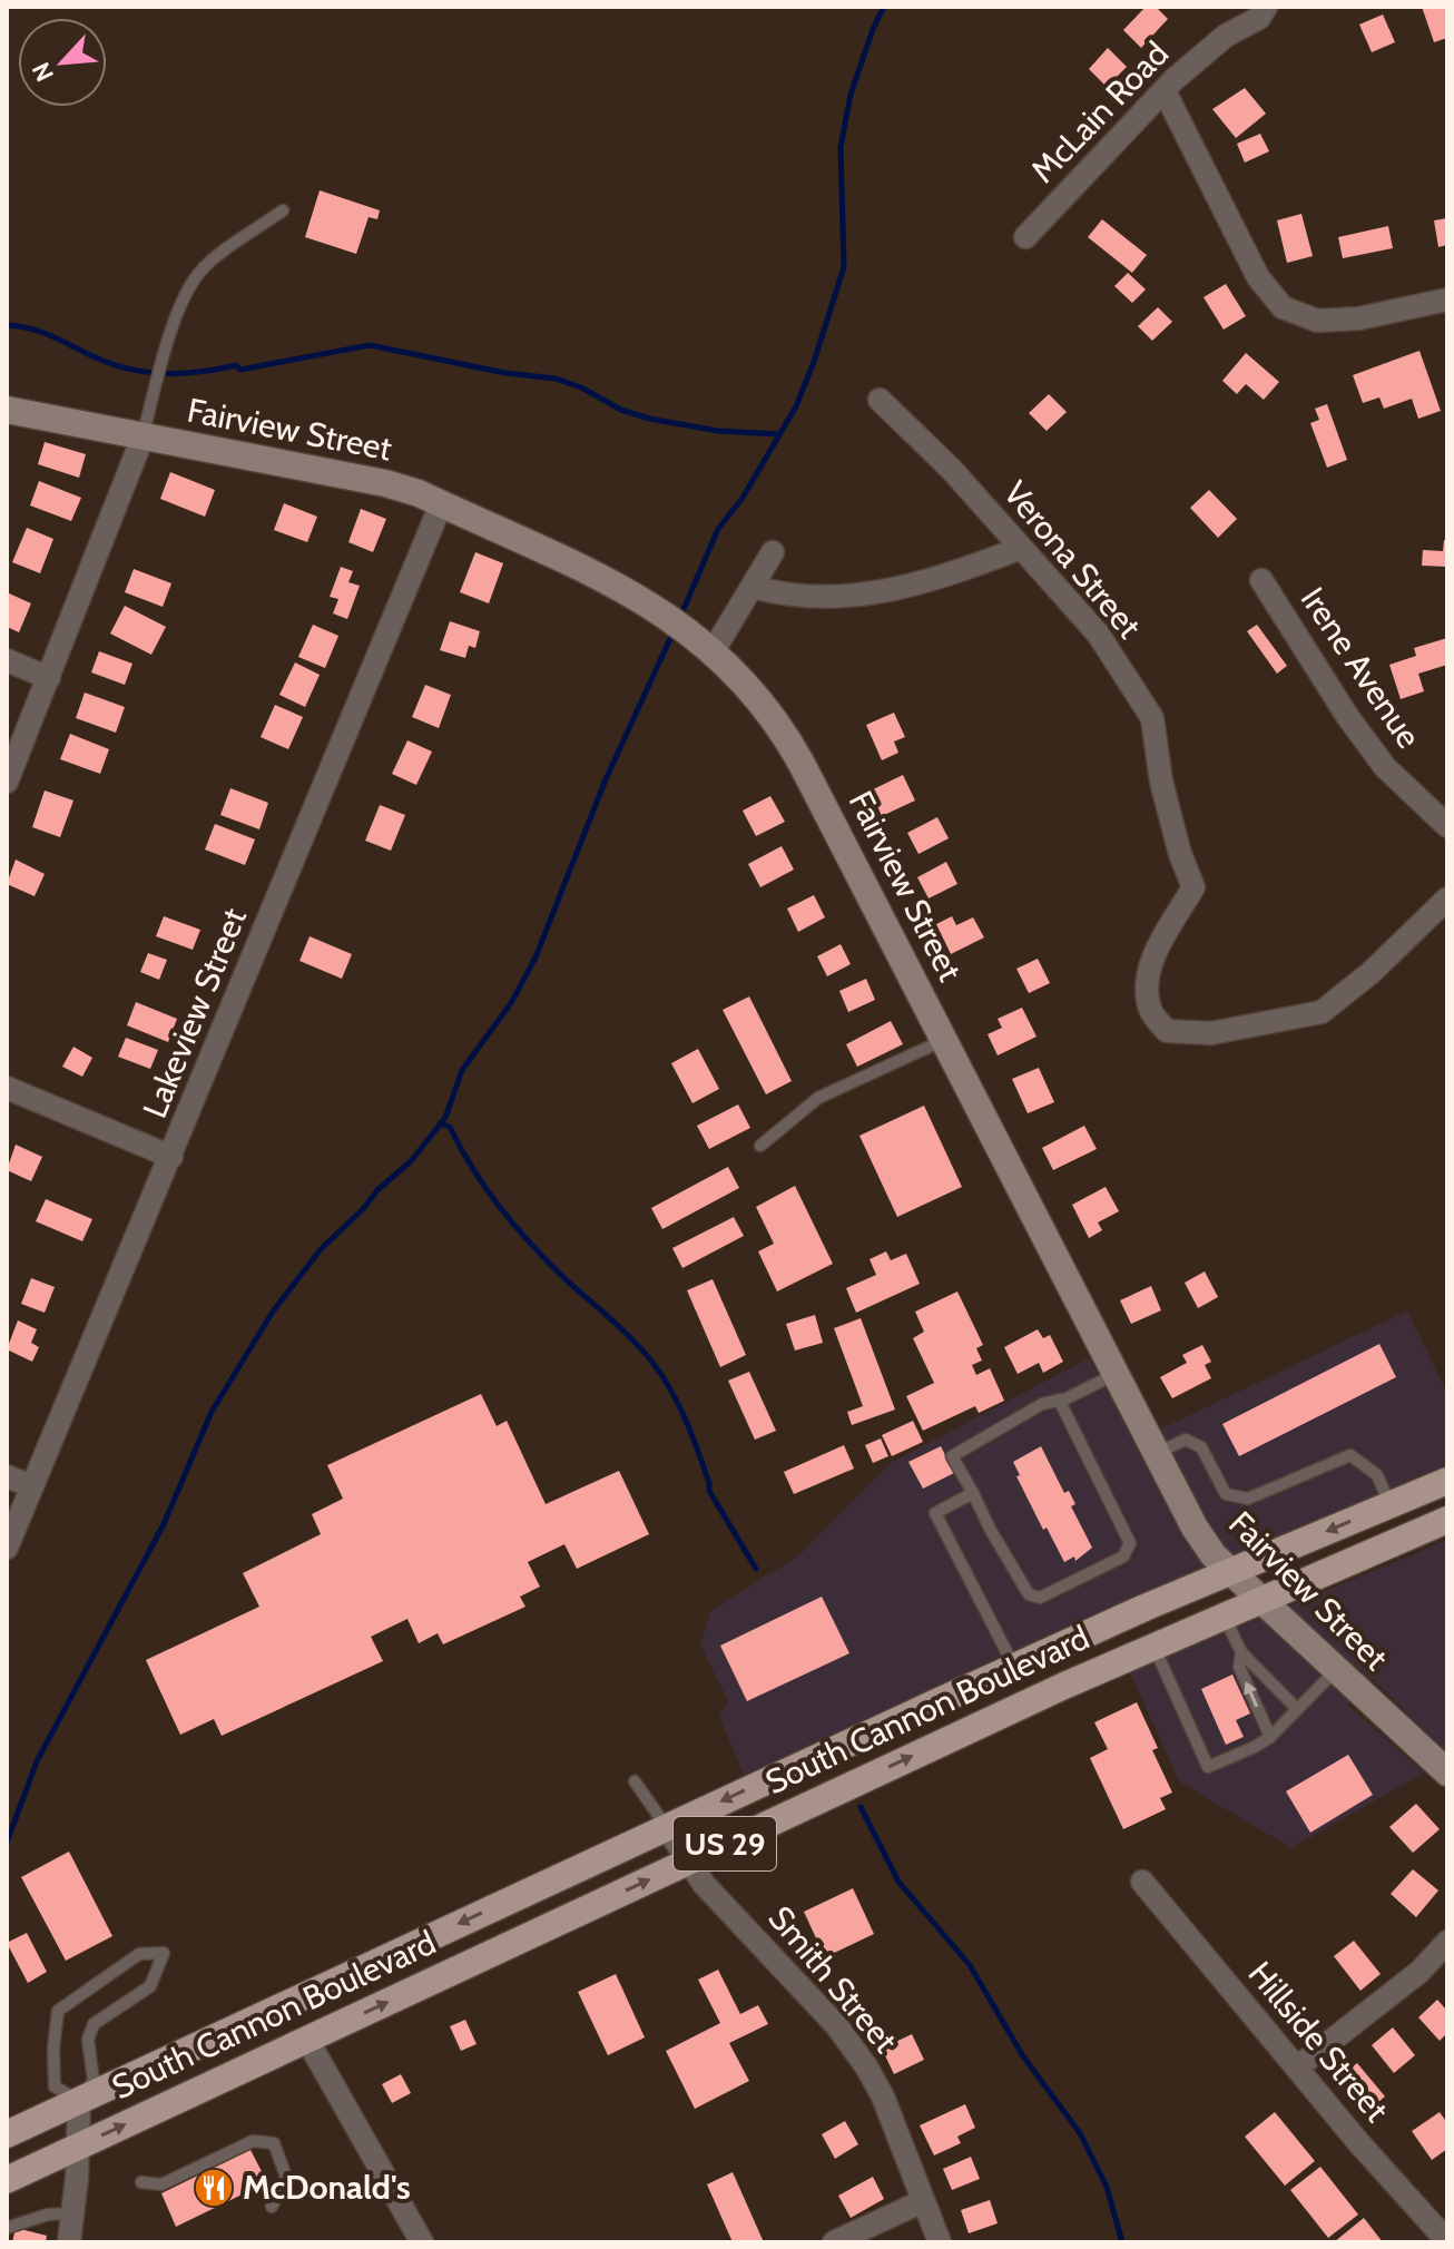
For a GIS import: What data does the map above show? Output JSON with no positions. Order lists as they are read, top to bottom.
{
  "streets": {
    "main road": ["South Cannon Boulevard", "US 29"],
    "street": [
      "McLain Road",
      "Fairview Street",
      "Verona Street",
      "Irene Avenue",
      "Lakeview Street",
      "Smith Street",
      "Hillside Street"
    ]
  },
  "crossings": [
    ["Fairview Street", "Lakeview Street"],
    ["Fairview Street", "South Cannon Boulevard"],
    ["South Cannon Boulevard", "Smith Street"]
  ],
  "places": {
    "restaurant": ["McDonald's"]
  },
  "north": "bottom left"
}
